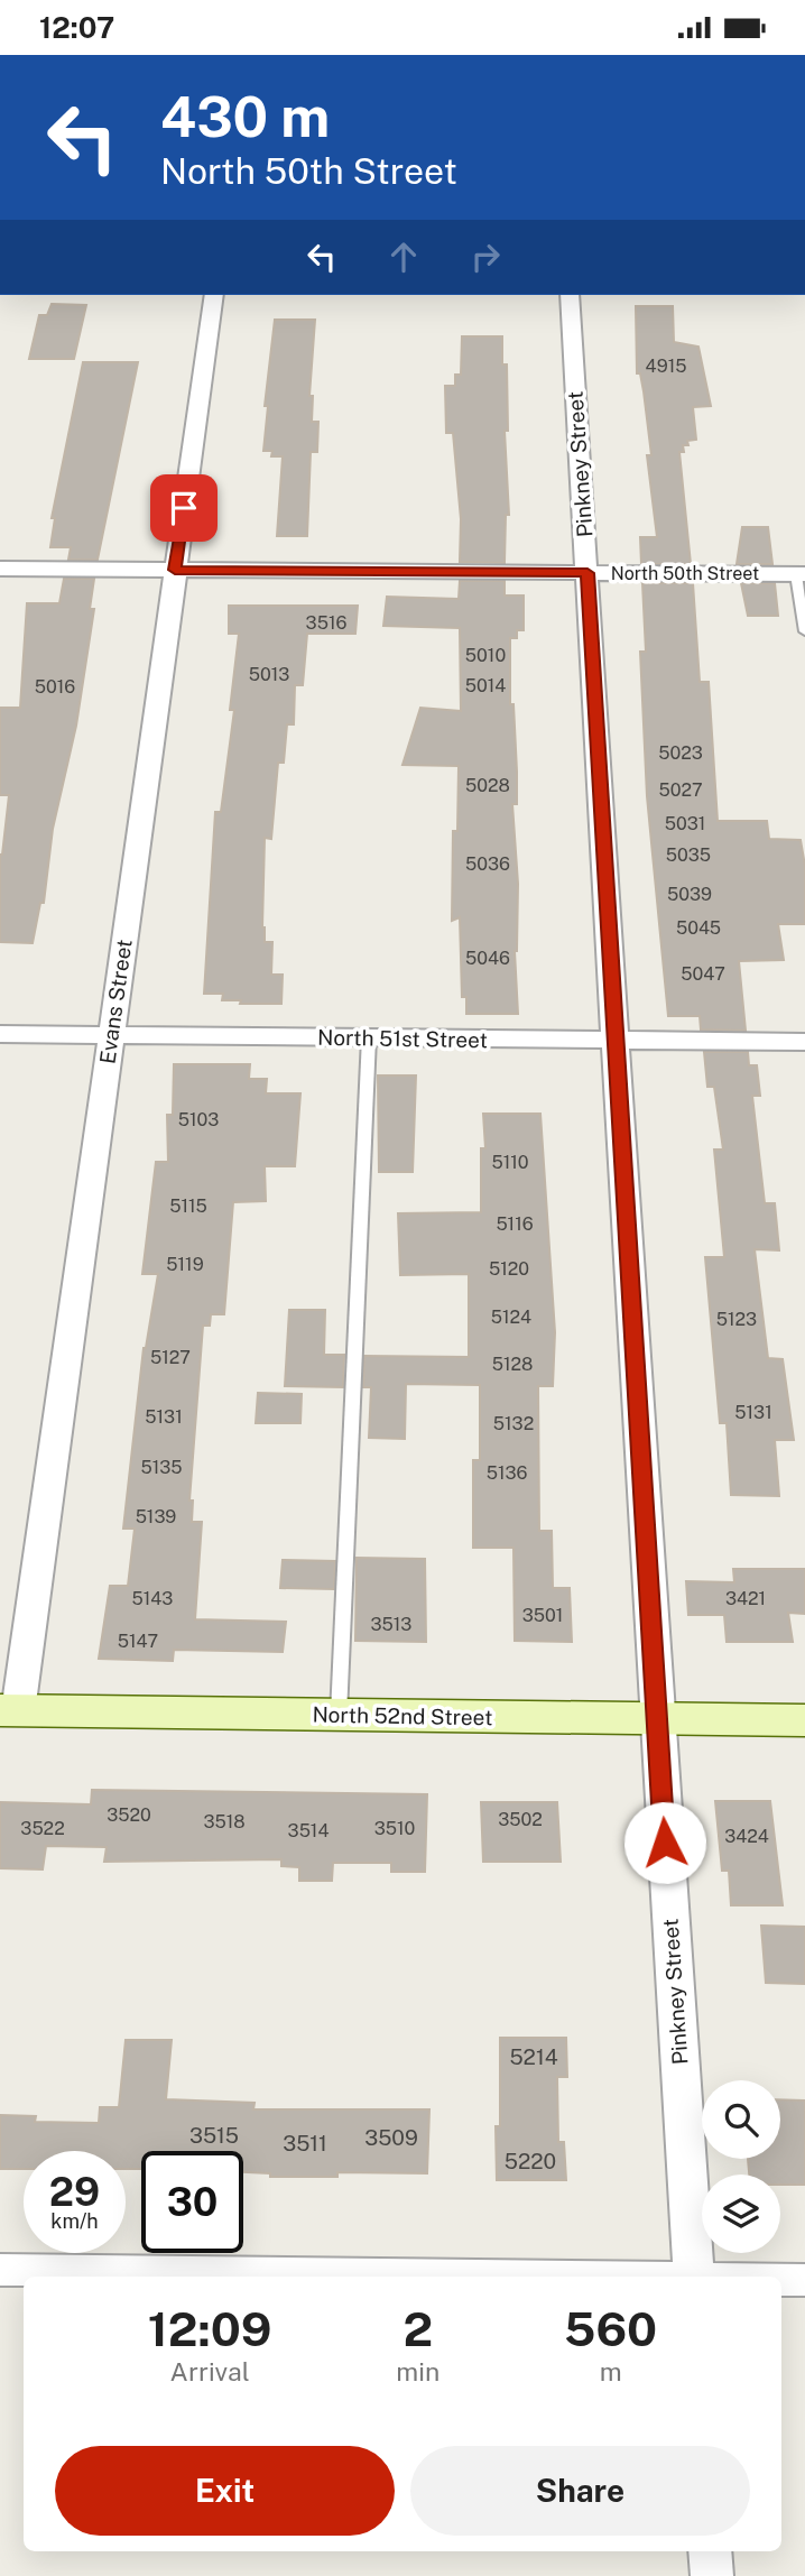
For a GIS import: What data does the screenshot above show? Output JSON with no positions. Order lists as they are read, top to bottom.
{
  "streets": {
    "main road": ["North 52nd Street"],
    "street": [
      "Pinkney Street",
      "North 50th Street",
      "Evans Street",
      "North 51st Street"
    ]
  },
  "crossings": [
    ["Pinkney Street", "North 50th Street"],
    ["Pinkney Street", "North 51st Street"],
    ["Pinkney Street", "North 52nd Street"],
    ["North 50th Street", "Evans Street"],
    ["Evans Street", "North 51st Street"],
    ["Evans Street", "North 52nd Street"]
  ],
  "house_numbers": [
    "4915",
    "3516",
    "5010",
    "5013",
    "5014",
    "5016",
    "5023",
    "5028",
    "5027",
    "5031",
    "5035",
    "5036",
    "5039",
    "5045",
    "5046",
    "5047",
    "5103",
    "5110",
    "5115",
    "5116",
    "5119",
    "5120",
    "5124",
    "5123",
    "5127",
    "5128",
    "5131",
    "5131",
    "5132",
    "5135",
    "5136",
    "5139",
    "5143",
    "3421",
    "3501",
    "3513",
    "5147",
    "3520",
    "3502",
    "3518",
    "3522",
    "3510",
    "3514",
    "3424",
    "5214",
    "3515",
    "3509",
    "3511",
    "5220"
  ],
  "page": {
    "status": "12:07",
    "turn": ["430 m", "North 50th Street"],
    "speed": "29 km/h",
    "limit": "30",
    "eta": [
      "12:09",
      "Arrival",
      "2",
      "min",
      "560",
      "m"
    ],
    "buttons": ["Exit", "Share"]
  }
}
